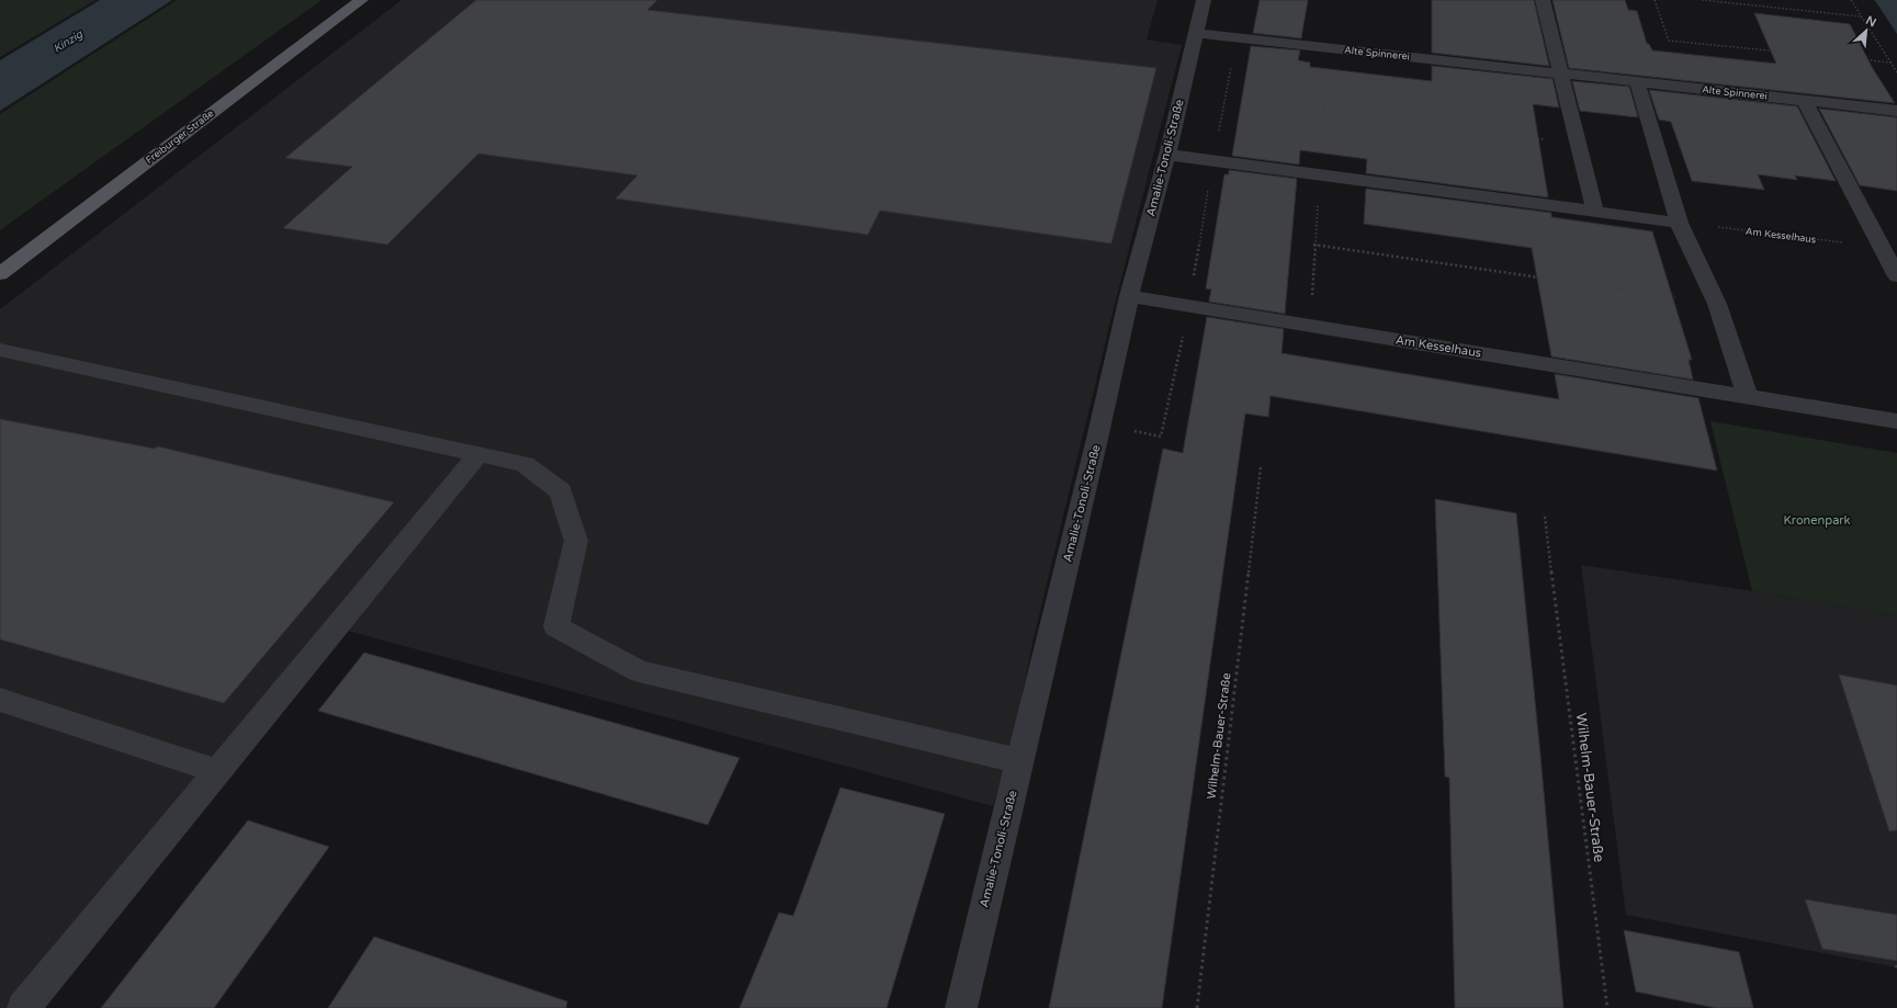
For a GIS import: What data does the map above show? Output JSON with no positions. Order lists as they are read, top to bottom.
{
  "streets": {
    "main road": ["Freiburger Straße"],
    "street": ["Alte Spinnerei", "Amalie-Tonoli-Straße", "Am Kesselhaus"],
    "path": ["Wilhelm-Bauer-Straße"]
  },
  "crossings": [
    ["Alte Spinnerei", "Amalie-Tonoli-Straße"],
    ["Amalie-Tonoli-Straße", "Am Kesselhaus"]
  ],
  "water": ["Kinzig"],
  "parks": ["Kronenpark"],
  "north": "top right"
}
